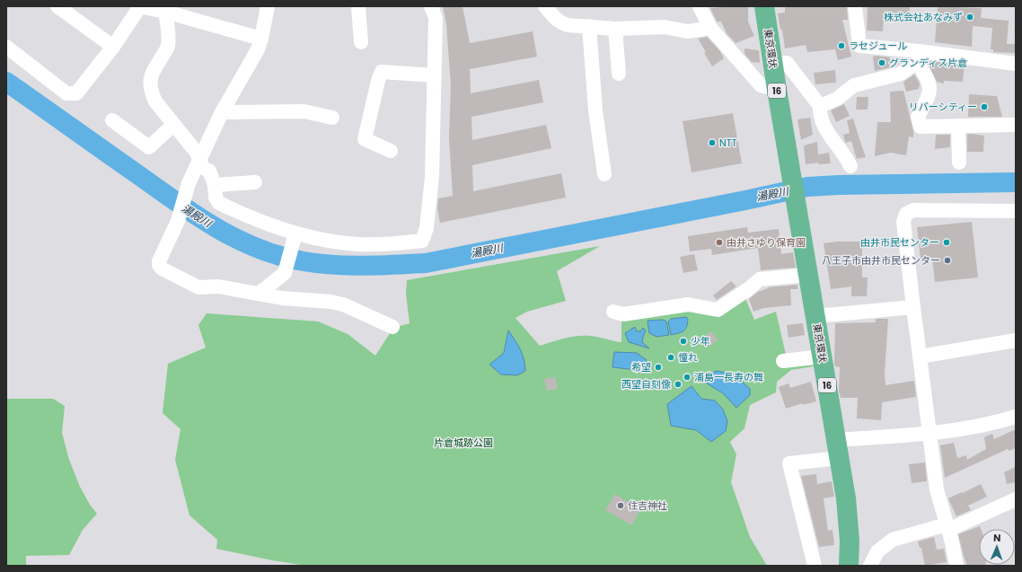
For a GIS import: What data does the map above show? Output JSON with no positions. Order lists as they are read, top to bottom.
{
  "streets": {
    "highway": ["東京環状", "16"]
  },
  "water": ["湯殿川"],
  "parks": ["片倉城跡公園"],
  "places": [
    "株式会社あなみず",
    "ラセジュール",
    "グランディス片倉",
    "リバーシティー",
    "NTT",
    "由井さゆり保育園",
    "由井市民センター",
    "八王子市由井市民センター",
    "少年",
    "憧れ",
    "希望",
    "浦島一長寿の舞",
    "西望自刻像",
    "住吉神社"
  ],
  "north": "top"
}
